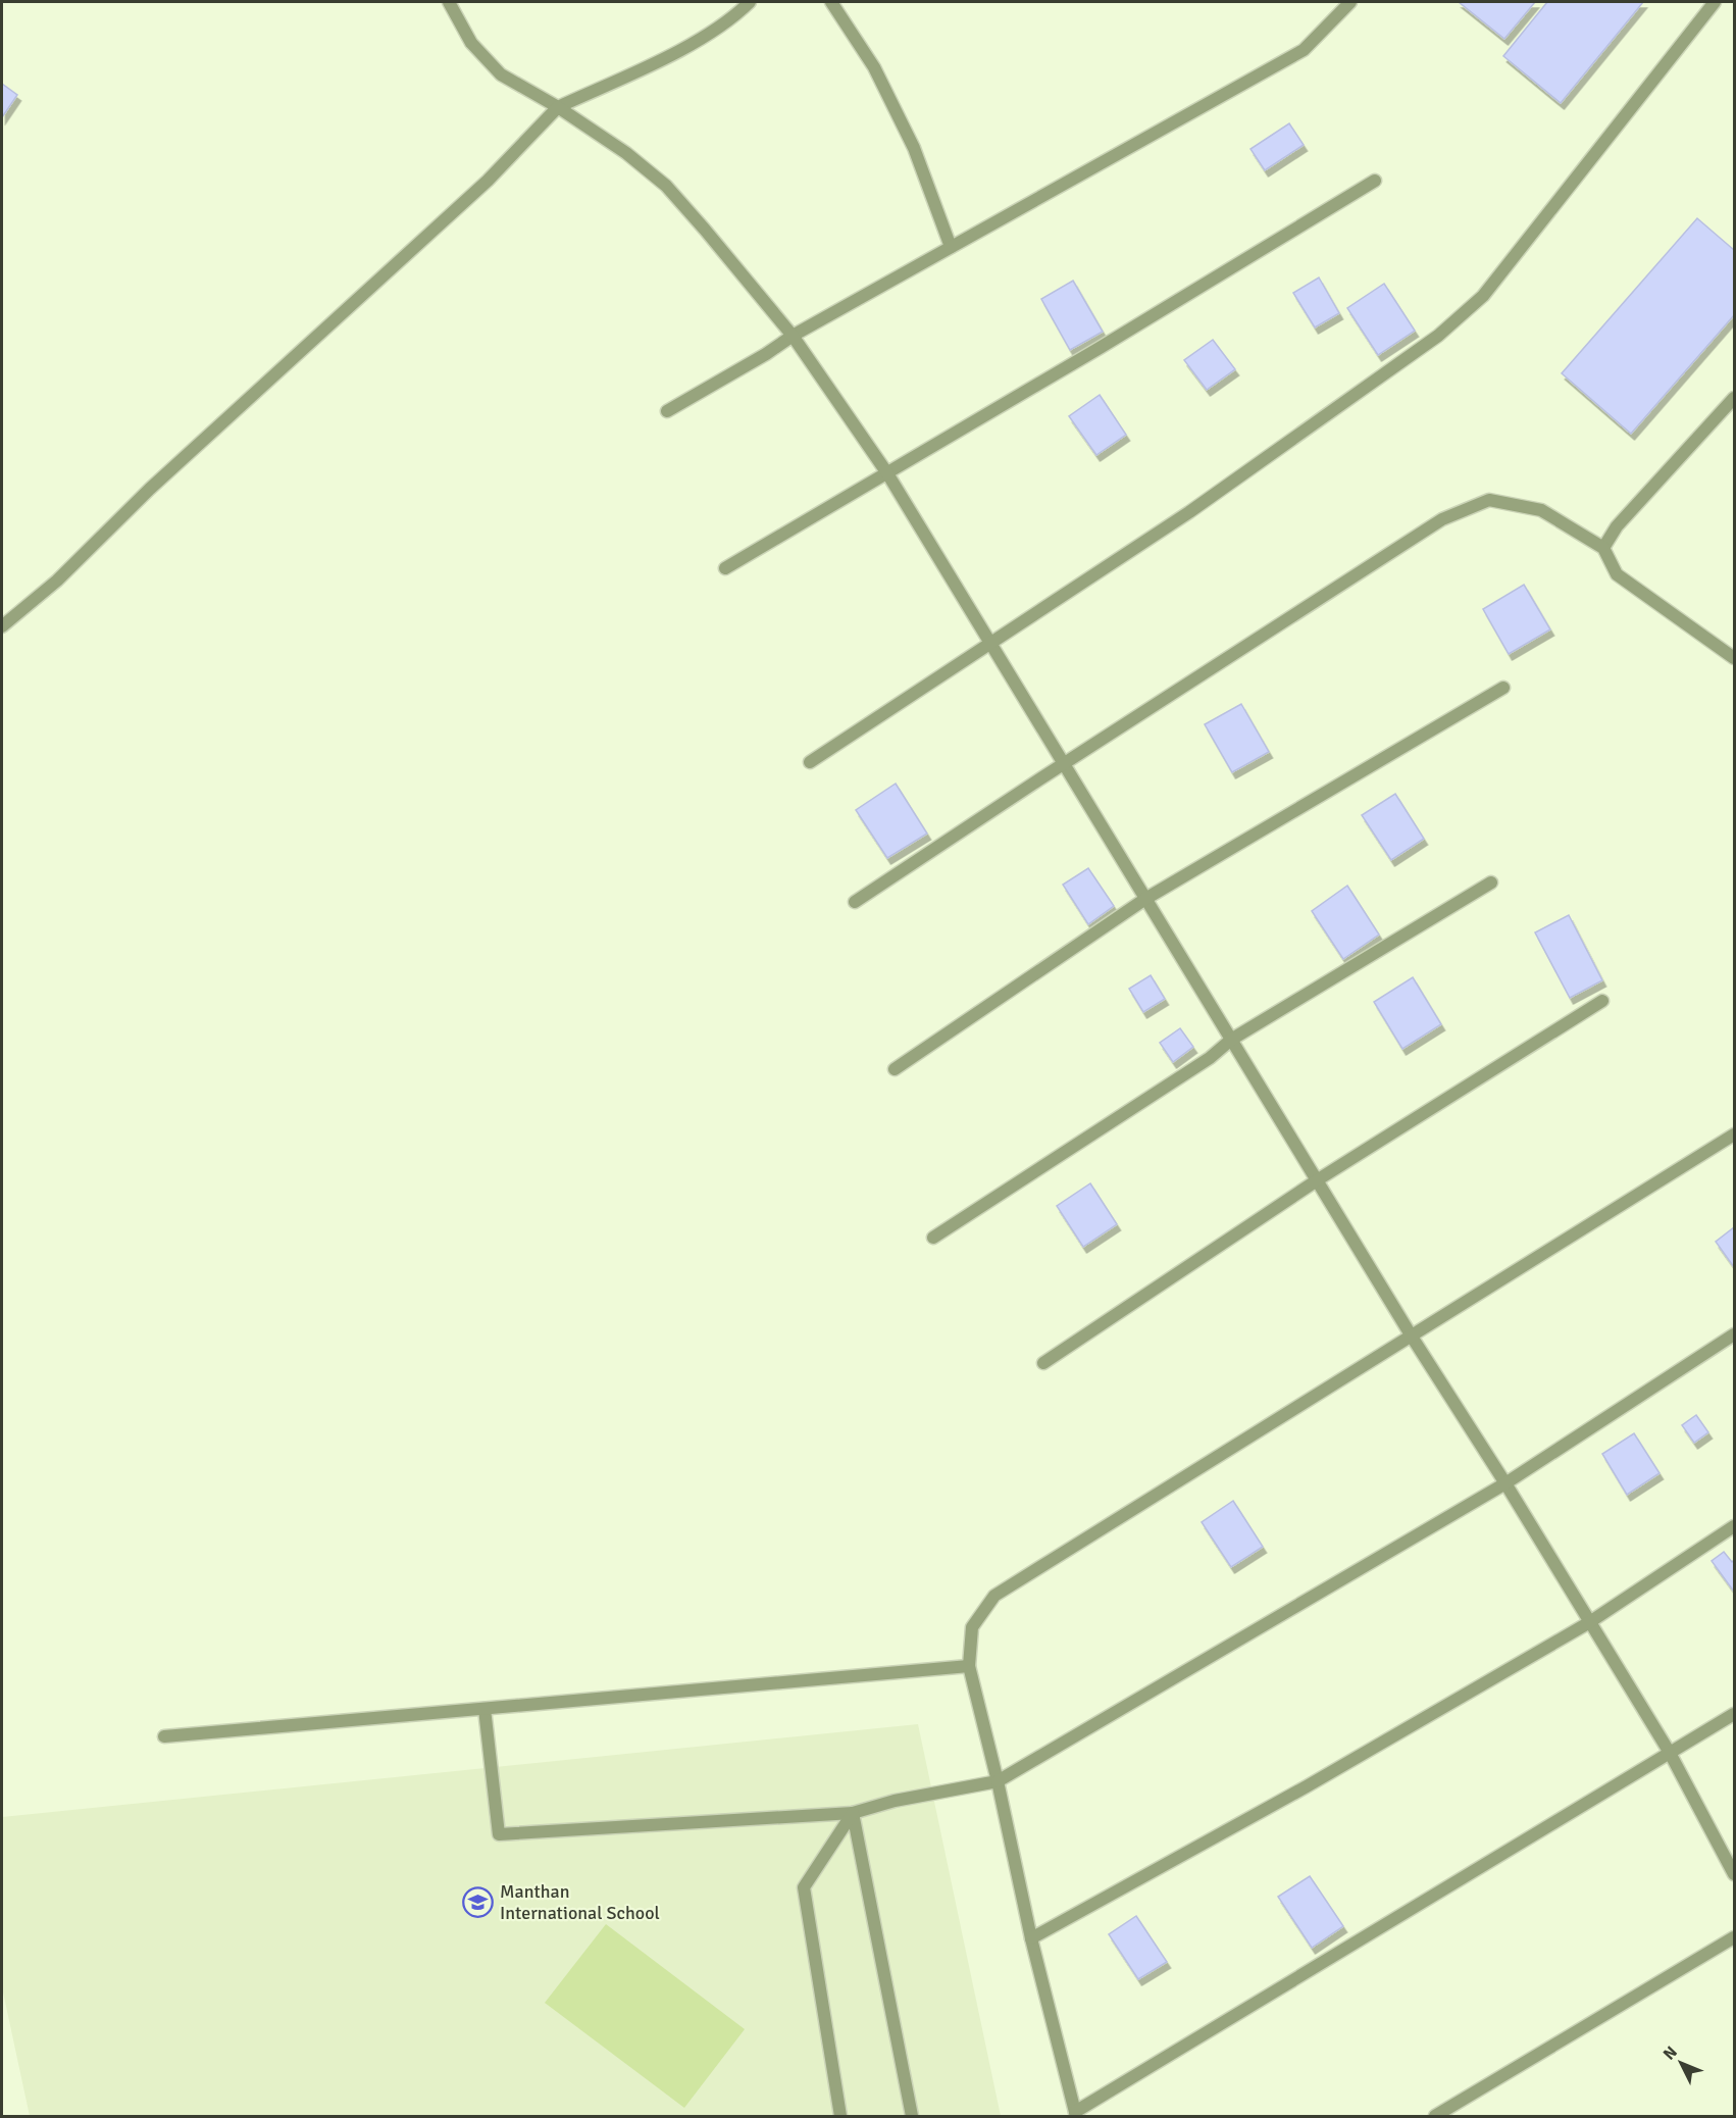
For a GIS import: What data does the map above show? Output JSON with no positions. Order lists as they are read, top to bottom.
{
  "places": {
    "school or university": ["Manthan International School"]
  },
  "north": "top left"
}
